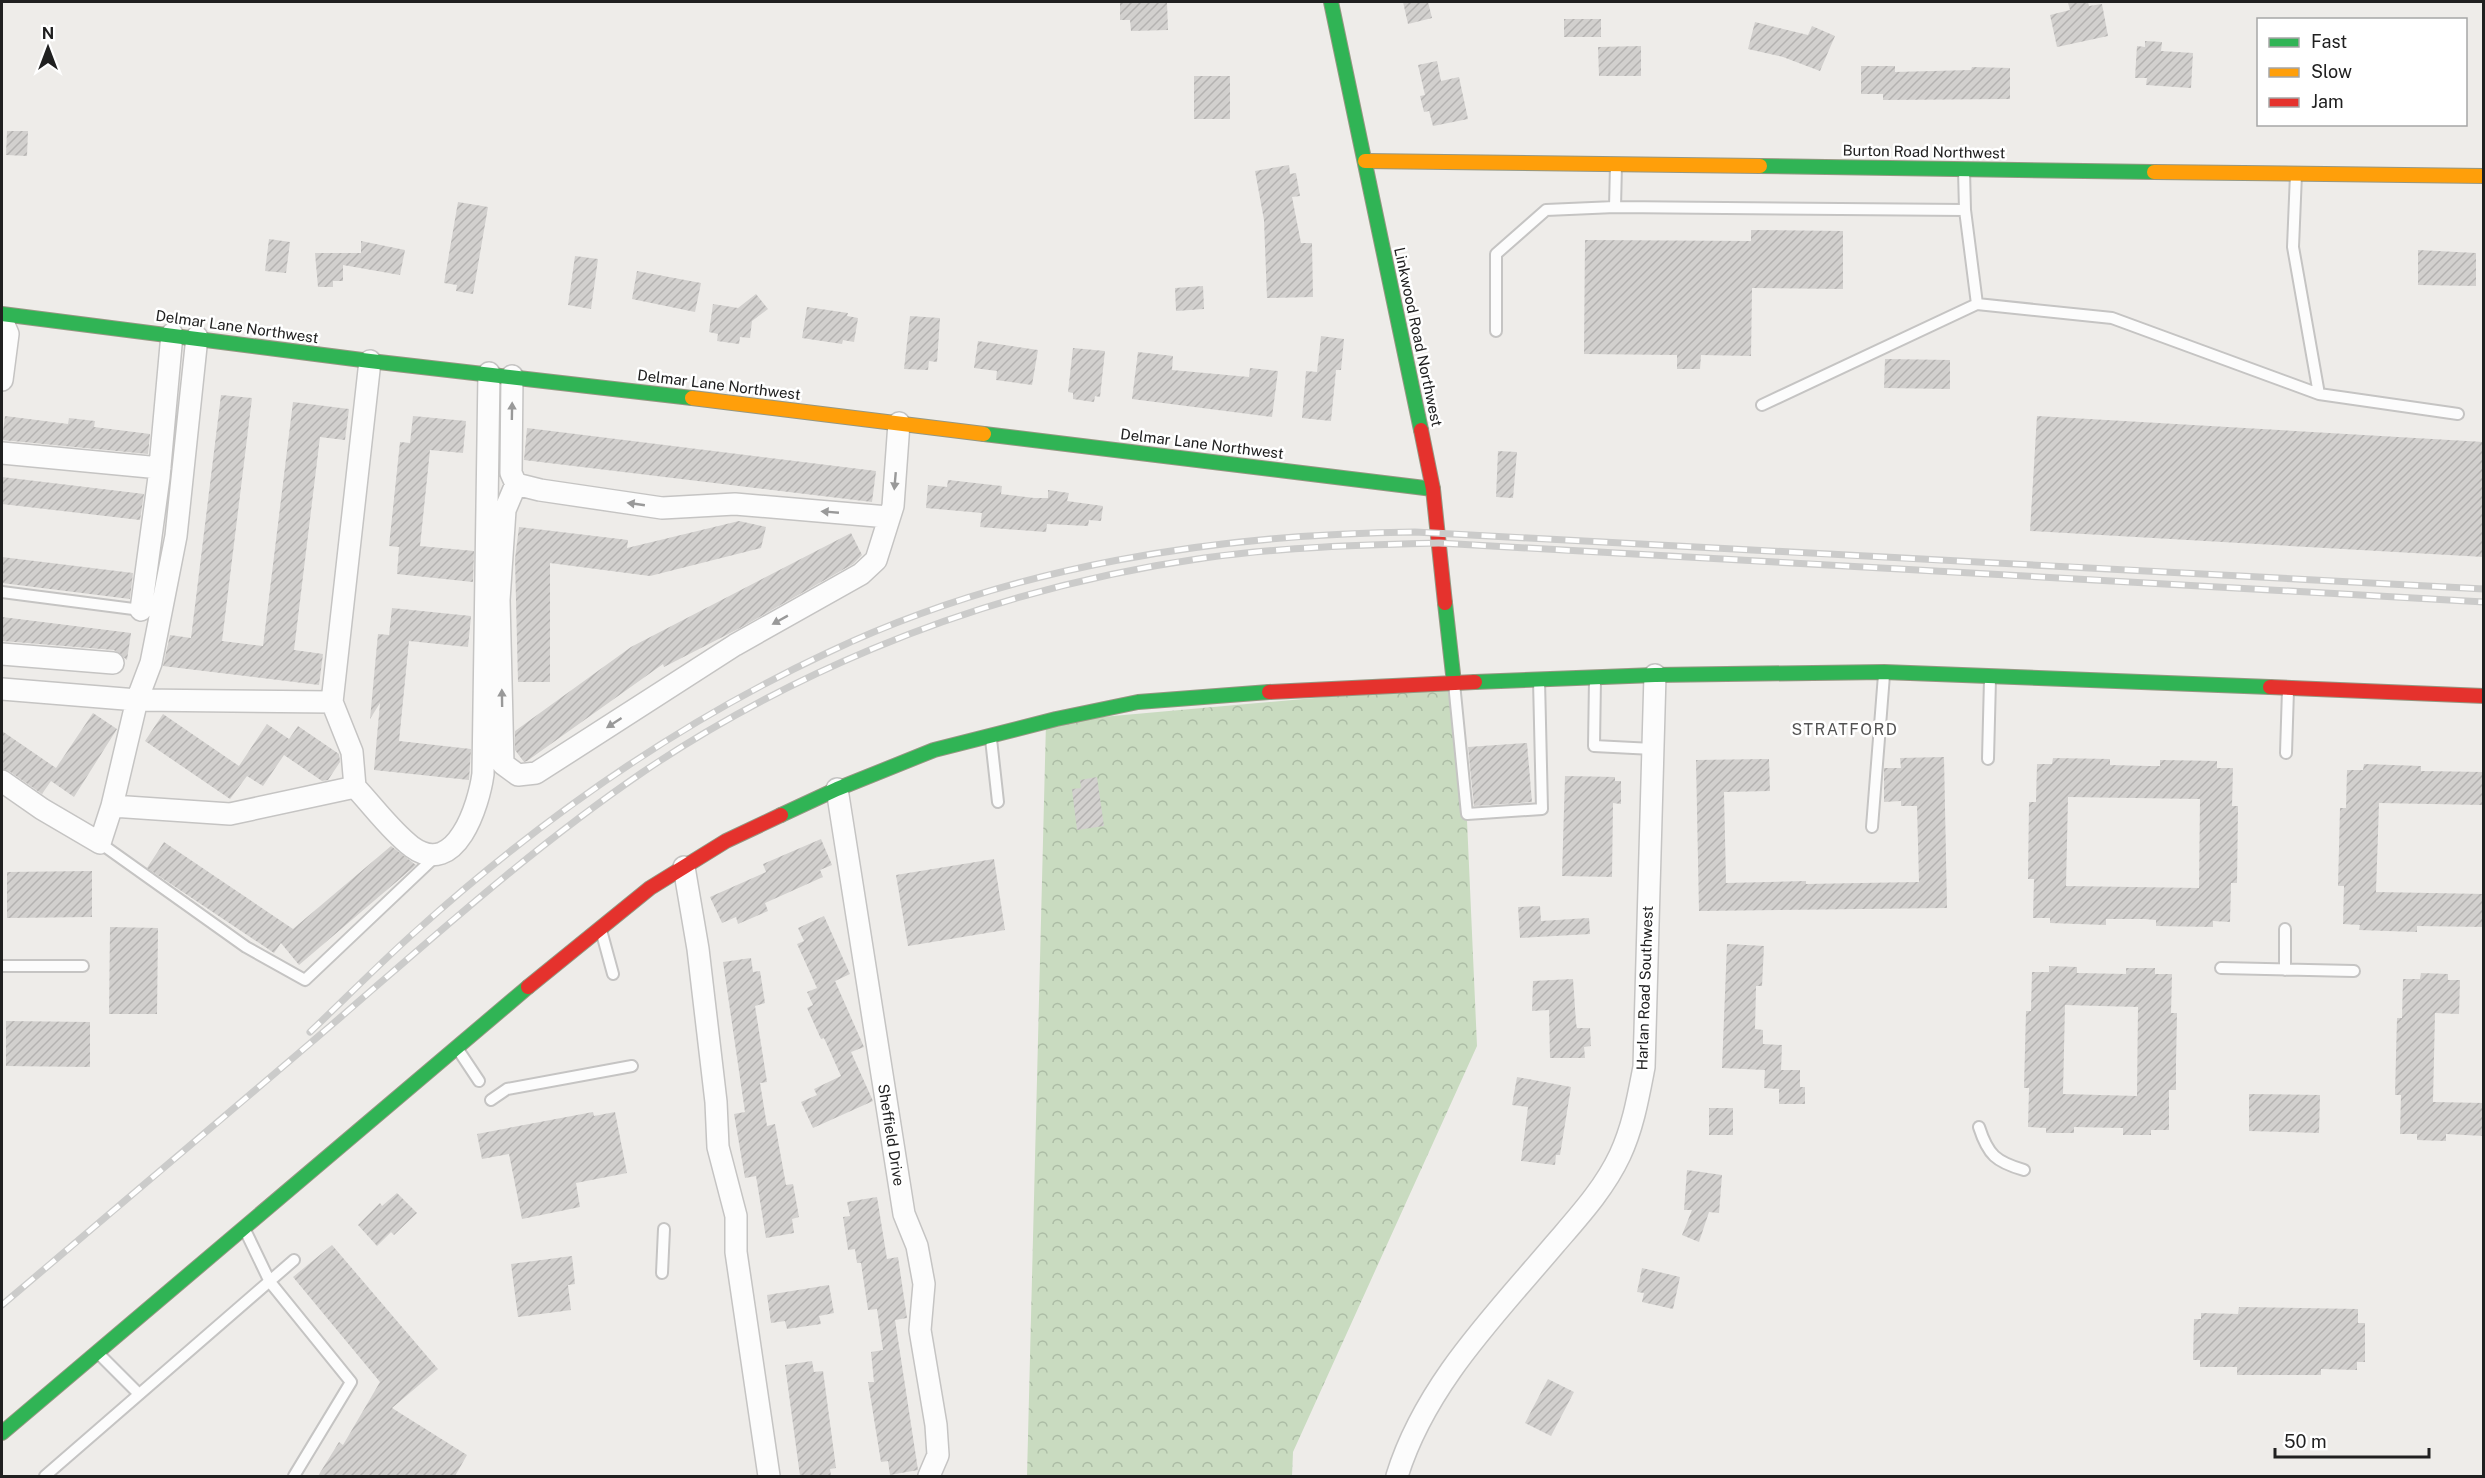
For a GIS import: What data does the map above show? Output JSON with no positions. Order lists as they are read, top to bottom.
{
  "streets": {
    "street": [
      "Burton Road Northwest",
      "Delmar Lane Northwest",
      "Linkwood Road Northwest",
      "Harlan Road Southwest",
      "Sheffield Drive"
    ]
  },
  "crossings": [
    ["Burton Road Northwest", "Linkwood Road Northwest"],
    ["Delmar Lane Northwest", "Linkwood Road Northwest"]
  ],
  "districts": ["STRATFORD"],
  "legend": ["Fast", "Slow", "Jam"],
  "scale_bar": "50 m",
  "north": "top"
}
